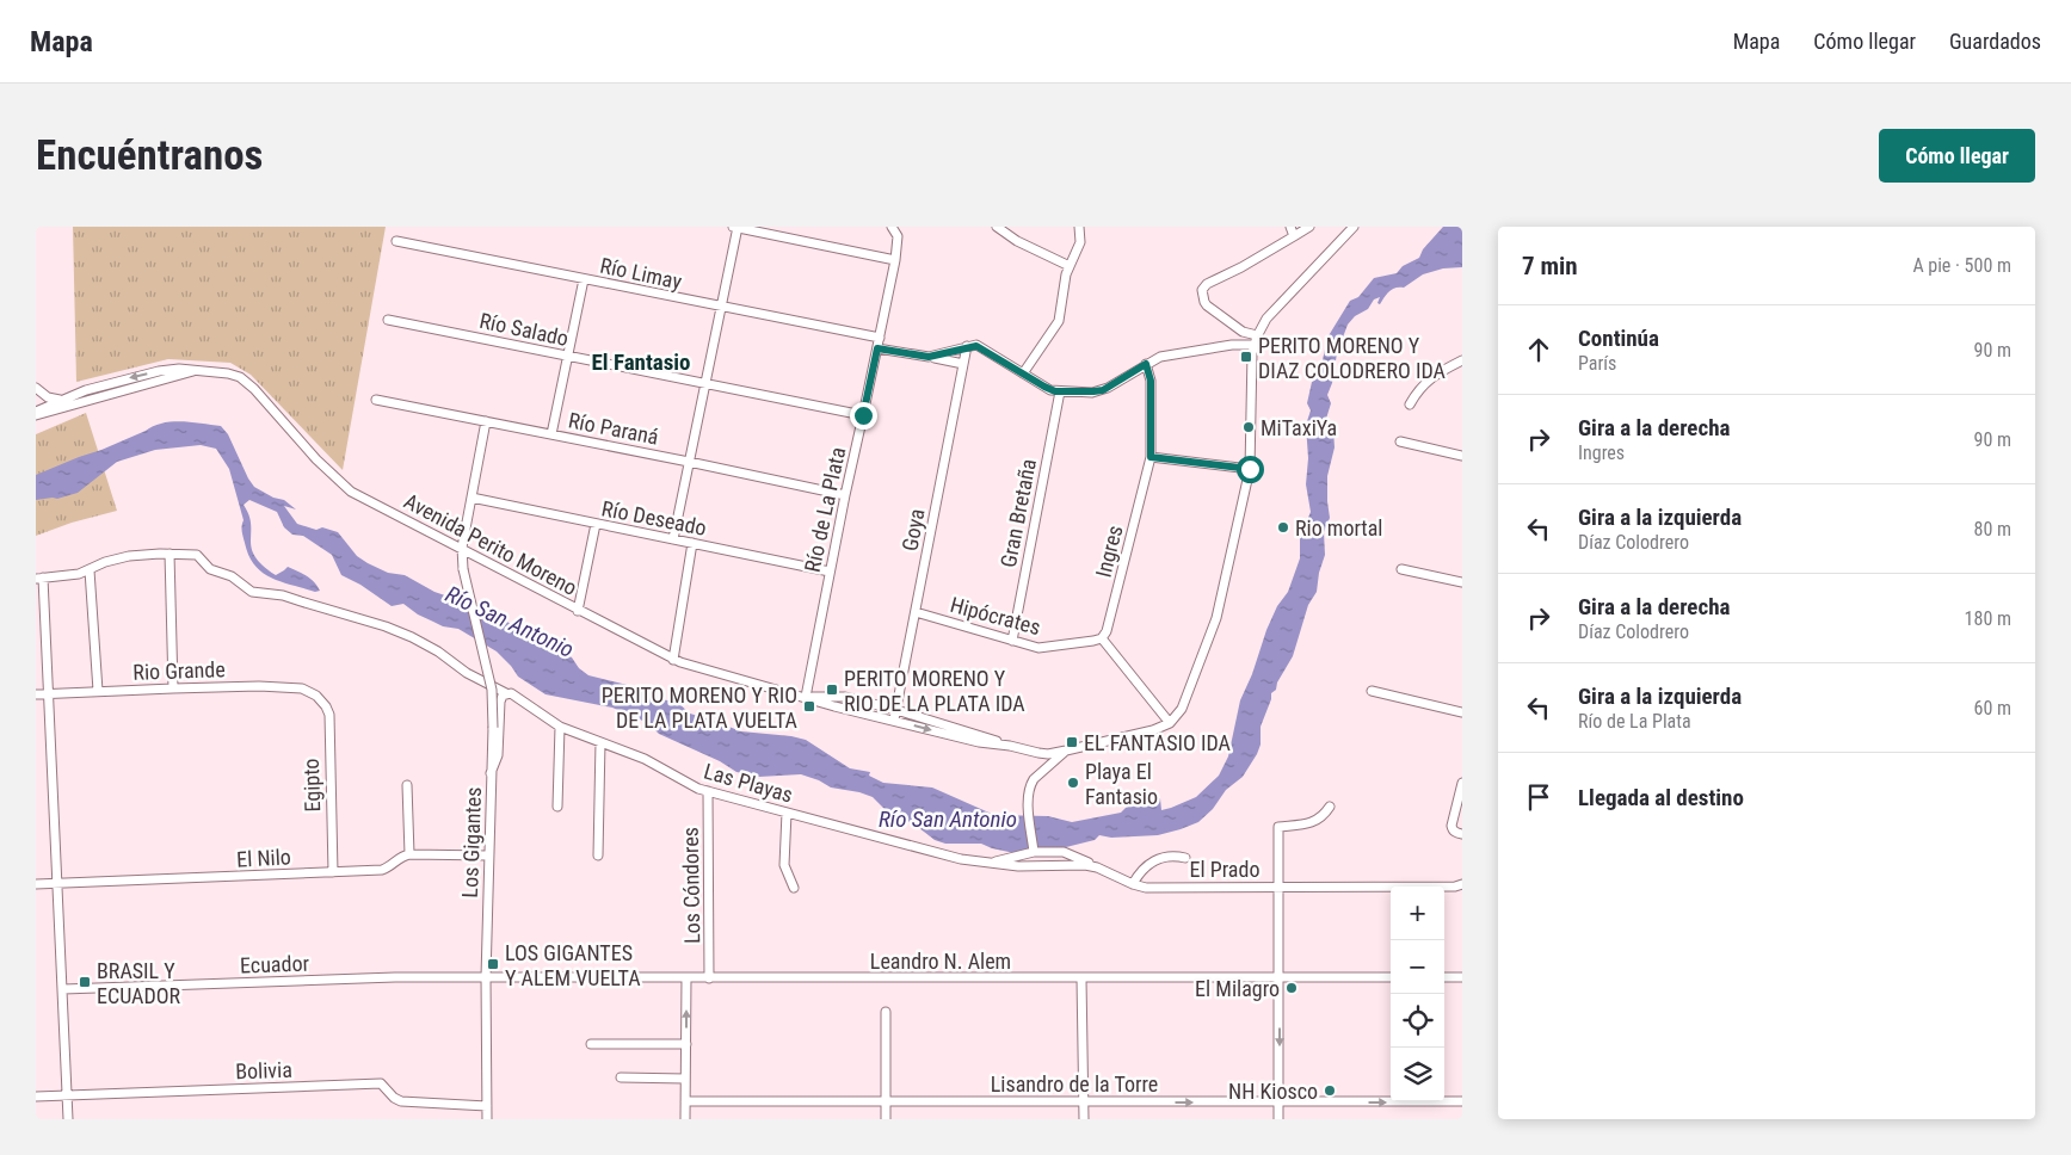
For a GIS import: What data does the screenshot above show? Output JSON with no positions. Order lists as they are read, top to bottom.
{
  "streets": {
    "street": [
      "Río Limay",
      "Río Salado",
      "Río Paraná",
      "Río de La Plata",
      "Gran Bretaña",
      "Río Deseado",
      "Goya",
      "Avenida Perito Moreno",
      "Ingres",
      "Hipócrates",
      "Rio Grande",
      "Las Playas",
      "Egipto",
      "Los Gigantes",
      "El Nilo",
      "El Prado",
      "Los Cóndores",
      "Leandro N. Alem",
      "Ecuador",
      "Bolivia",
      "Lisandro de la Torre"
    ]
  },
  "crossings": [
    ["Río Limay", "Río de La Plata"],
    ["Río Salado", "Río de La Plata"],
    ["Río Paraná", "Río de La Plata"],
    ["Río Paraná", "Los Gigantes"],
    ["Río de La Plata", "Río Deseado"],
    ["Río de La Plata", "Avenida Perito Moreno"],
    ["Gran Bretaña", "Hipócrates"],
    ["Río Deseado", "Los Gigantes"],
    ["Goya", "Avenida Perito Moreno"],
    ["Goya", "Hipócrates"],
    ["Avenida Perito Moreno", "Los Gigantes"],
    ["Ingres", "Hipócrates"],
    ["Rio Grande", "Egipto"],
    ["Las Playas", "El Prado"],
    ["Las Playas", "Los Cóndores"],
    ["Egipto", "El Nilo"],
    ["Los Gigantes", "Leandro N. Alem"],
    ["Los Gigantes", "Ecuador"],
    ["Los Gigantes", "Bolivia"],
    ["Los Cóndores", "Leandro N. Alem"],
    ["Leandro N. Alem", "Ecuador"]
  ],
  "one_way": ["Lisandro de la Torre"],
  "districts": ["El Fantasio"],
  "water": ["Río San Antonio"],
  "places": {
    "transit": [
      "PERITO MORENO Y DIAZ COLODRERO IDA",
      "PERITO MORENO Y RIO DE LA PLATA IDA",
      "PERITO MORENO Y RIO DE LA PLATA VUELTA",
      "EL FANTASIO IDA",
      "LOS GIGANTES Y ALEM VUELTA",
      "BRASIL Y ECUADOR"
    ],
    "other": [
      "MiTaxiYa",
      "Rio mortal",
      "Playa El Fantasio",
      "El Milagro",
      "NH Kiosco"
    ]
  },
  "page": {
    "header": "Mapa",
    "nav": ["Mapa", "Cómo llegar", "Guardados"],
    "buttons": "Cómo llegar",
    "title": "Encuéntranos",
    "heading": ["7 min", "A pie · 500 m"],
    "list": [
      ["Continúa", "París", "90 m"],
      ["Gira a la derecha", "Ingres", "90 m"],
      ["Gira a la izquierda", "Díaz Colodrero", "80 m"],
      ["Gira a la derecha", "Díaz Colodrero", "180 m"],
      ["Gira a la izquierda", "Río de La Plata", "60 m"],
      "Llegada al destino"
    ],
    "map_buttons": ["+", "−"]
  }
}
